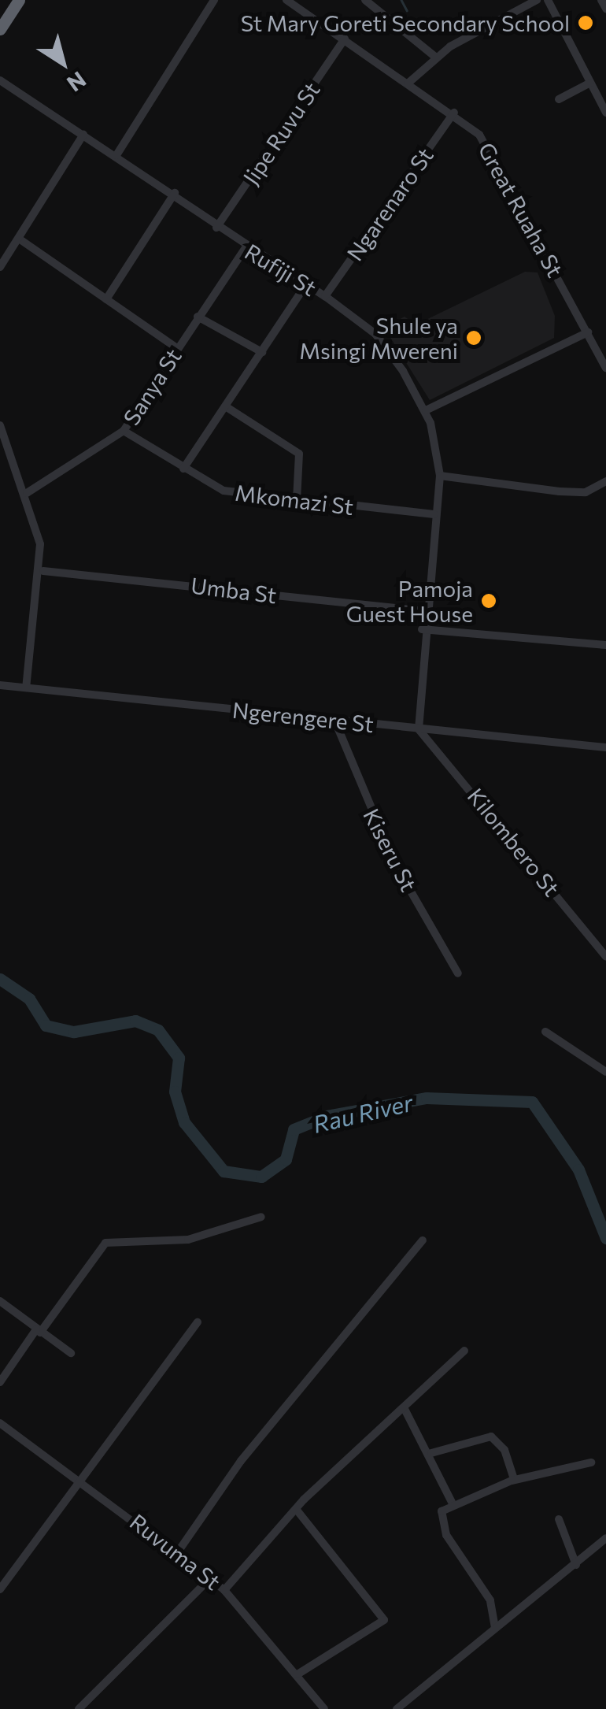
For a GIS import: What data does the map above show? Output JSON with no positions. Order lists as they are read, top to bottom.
{
  "streets": {
    "street": [
      "Jipe Ruvu St",
      "Ngarenaro St",
      "Great Ruaha St",
      "Rufiji St",
      "Sanya St",
      "Mkomazi St",
      "Umba St",
      "Ngerengere St",
      "Kilombero St",
      "Kiseru St",
      "Ruvuma St"
    ]
  },
  "crossings": [
    ["Jipe Ruvu St", "Great Ruaha St"],
    ["Jipe Ruvu St", "Rufiji St"],
    ["Ngarenaro St", "Great Ruaha St"],
    ["Ngarenaro St", "Rufiji St"],
    ["Rufiji St", "Sanya St"],
    ["Rufiji St", "Mkomazi St"],
    ["Rufiji St", "Umba St"],
    ["Rufiji St", "Ngerengere St"],
    ["Rufiji St", "Kilombero St"],
    ["Sanya St", "Mkomazi St"],
    ["Ngerengere St", "Kilombero St"],
    ["Ngerengere St", "Kiseru St"]
  ],
  "water": ["Rau River"],
  "places": ["St Mary Goreti Secondary School", "Shule ya Msingi Mwereni", "Pamoja Guest House"],
  "north": "bottom right"
}
